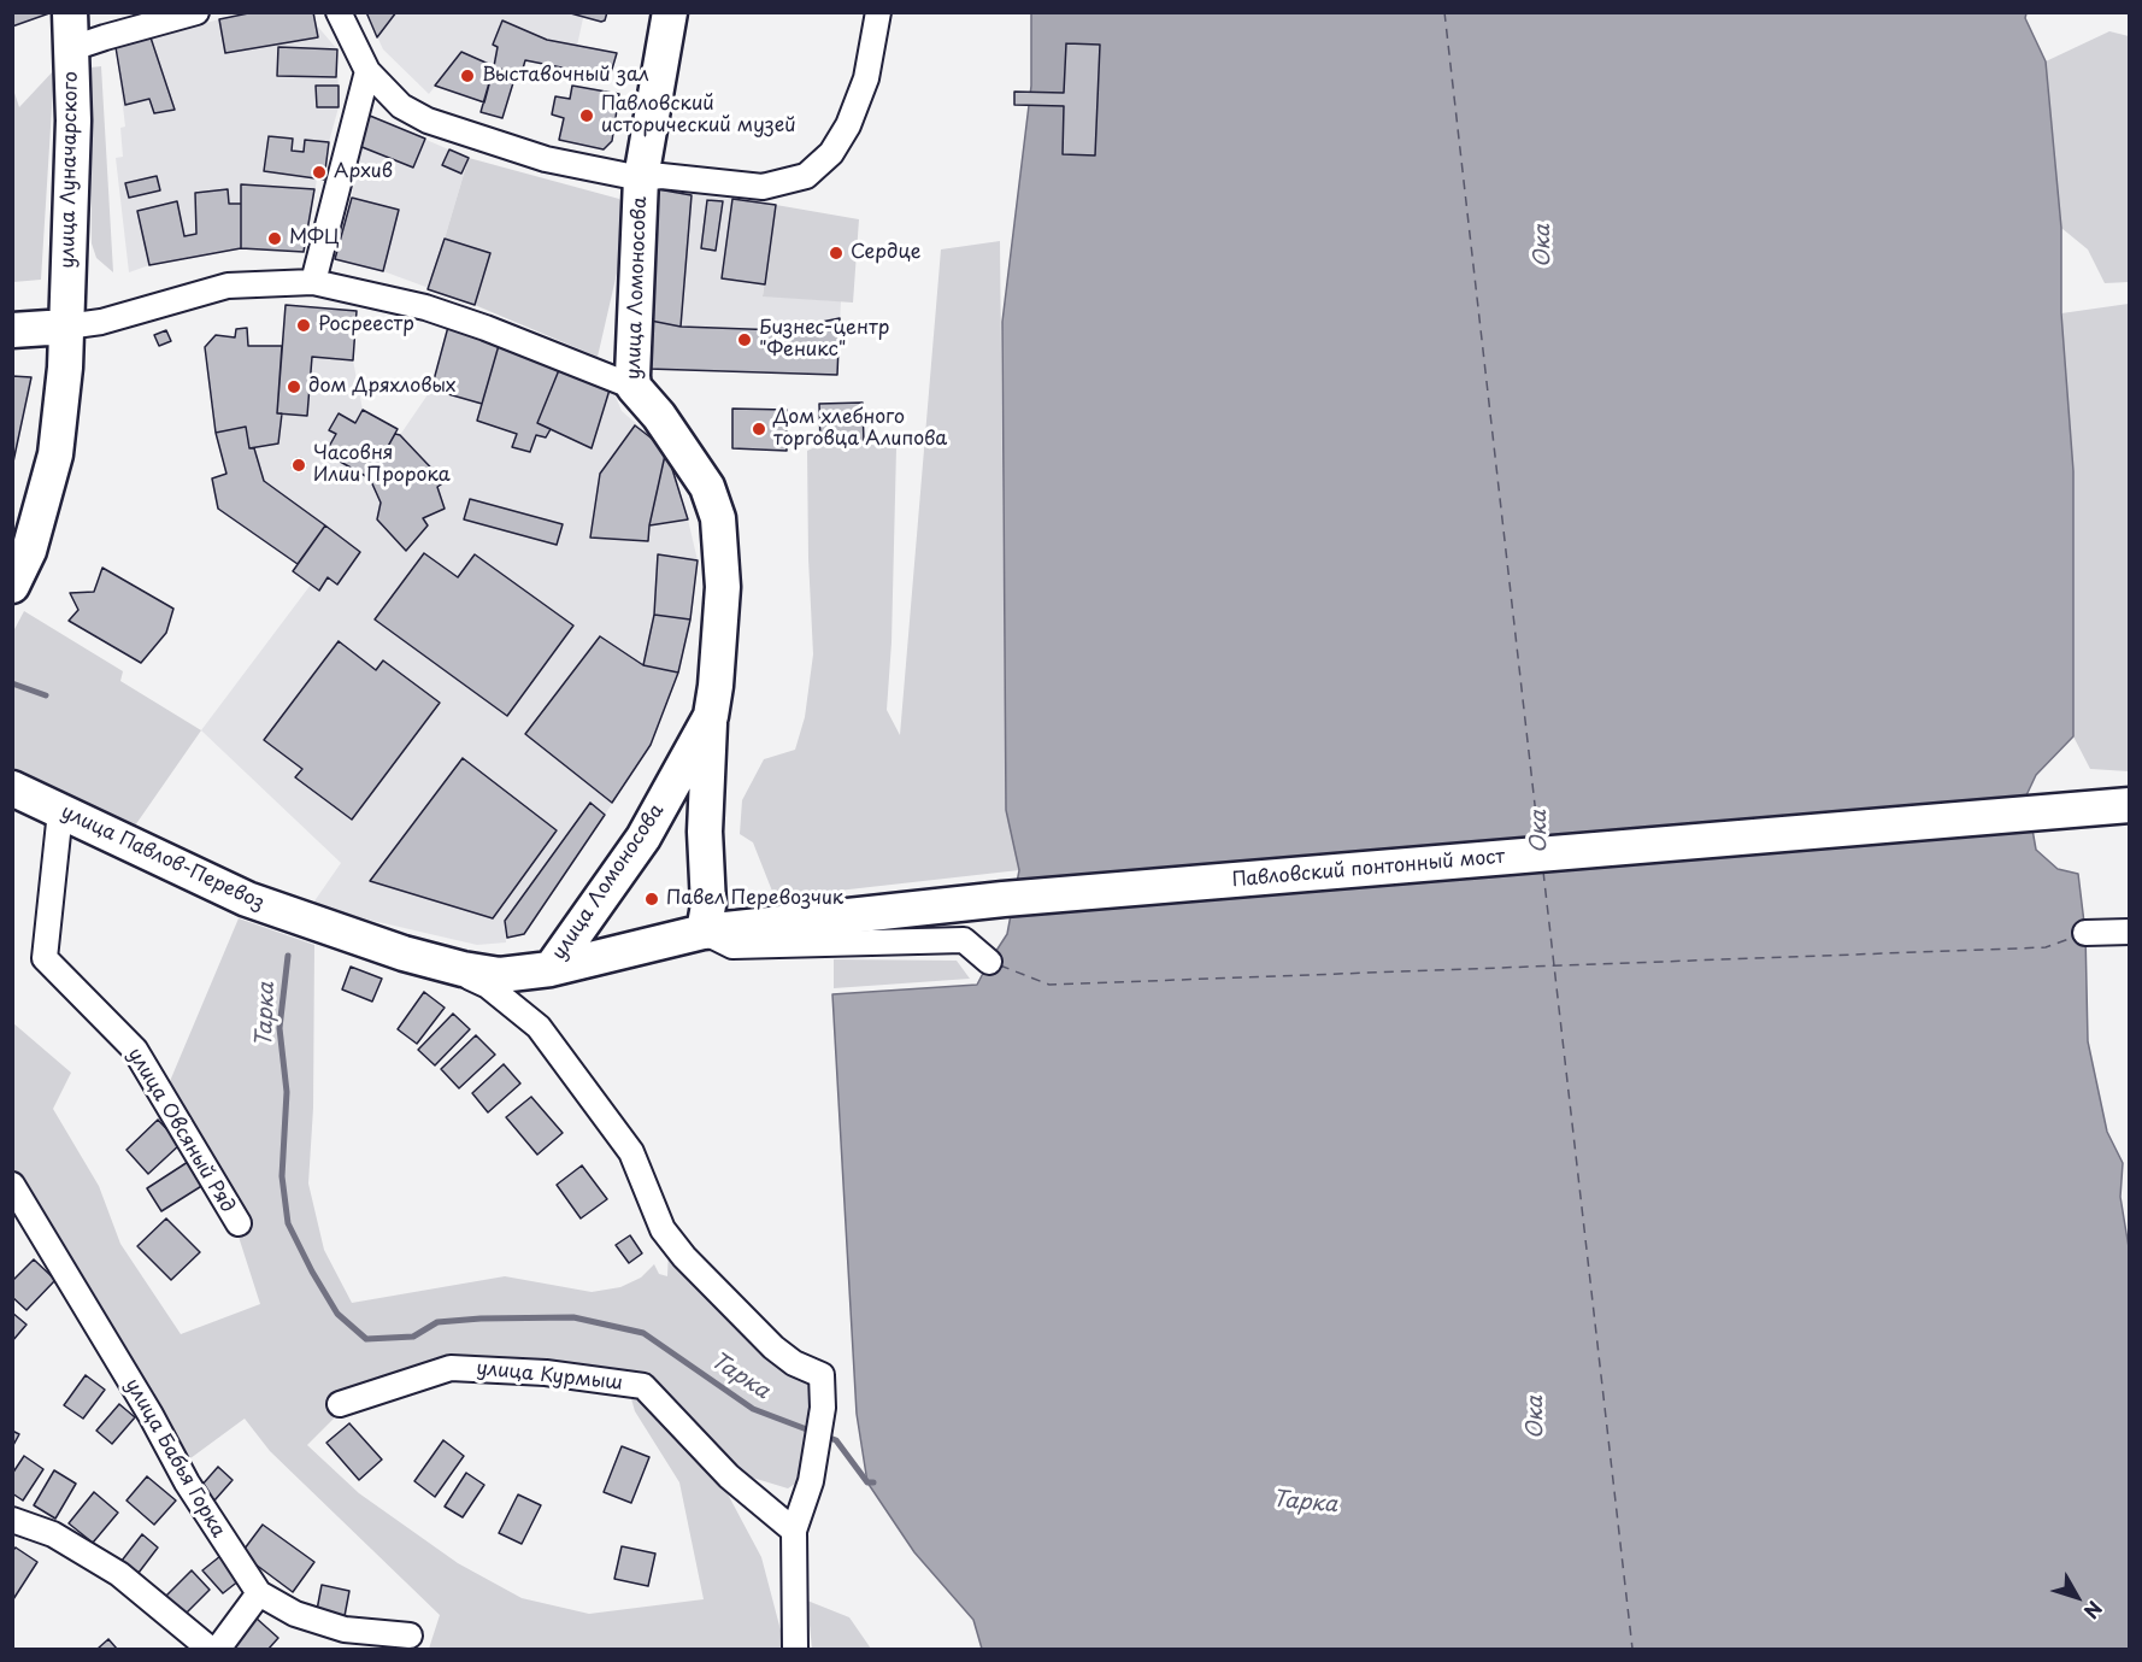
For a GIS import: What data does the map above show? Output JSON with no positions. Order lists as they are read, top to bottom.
{
  "streets": {
    "main road": [
      "улица Луначарского",
      "улица Ломоносова",
      "улица Павлов-Перевоз",
      "Павловский понтонный мост"
    ],
    "street": ["улица Овсяный Ряд", "улица Курмыш", "улица Бабья Горка"]
  },
  "crossings": [
    ["улица Ломоносова", "улица Павлов-Перевоз"],
    ["улица Павлов-Перевоз", "Павловский понтонный мост"],
    ["улица Павлов-Перевоз", "улица Овсяный Ряд"],
    ["улица Павлов-Перевоз", "улица Курмыш"]
  ],
  "water": ["Ока", "Тарка"],
  "places": [
    "Выставочный зал",
    "Павловский исторический музей",
    "Архив",
    "МФЦ",
    "Сердце",
    "Росреестр",
    "Бизнес-центр \"Феникс\"",
    "дом Дряхловых",
    "Дом хлебного торговца Алипова",
    "Часовня Илии Пророка",
    "Павел Перевозчик"
  ],
  "north": "bottom right"
}
